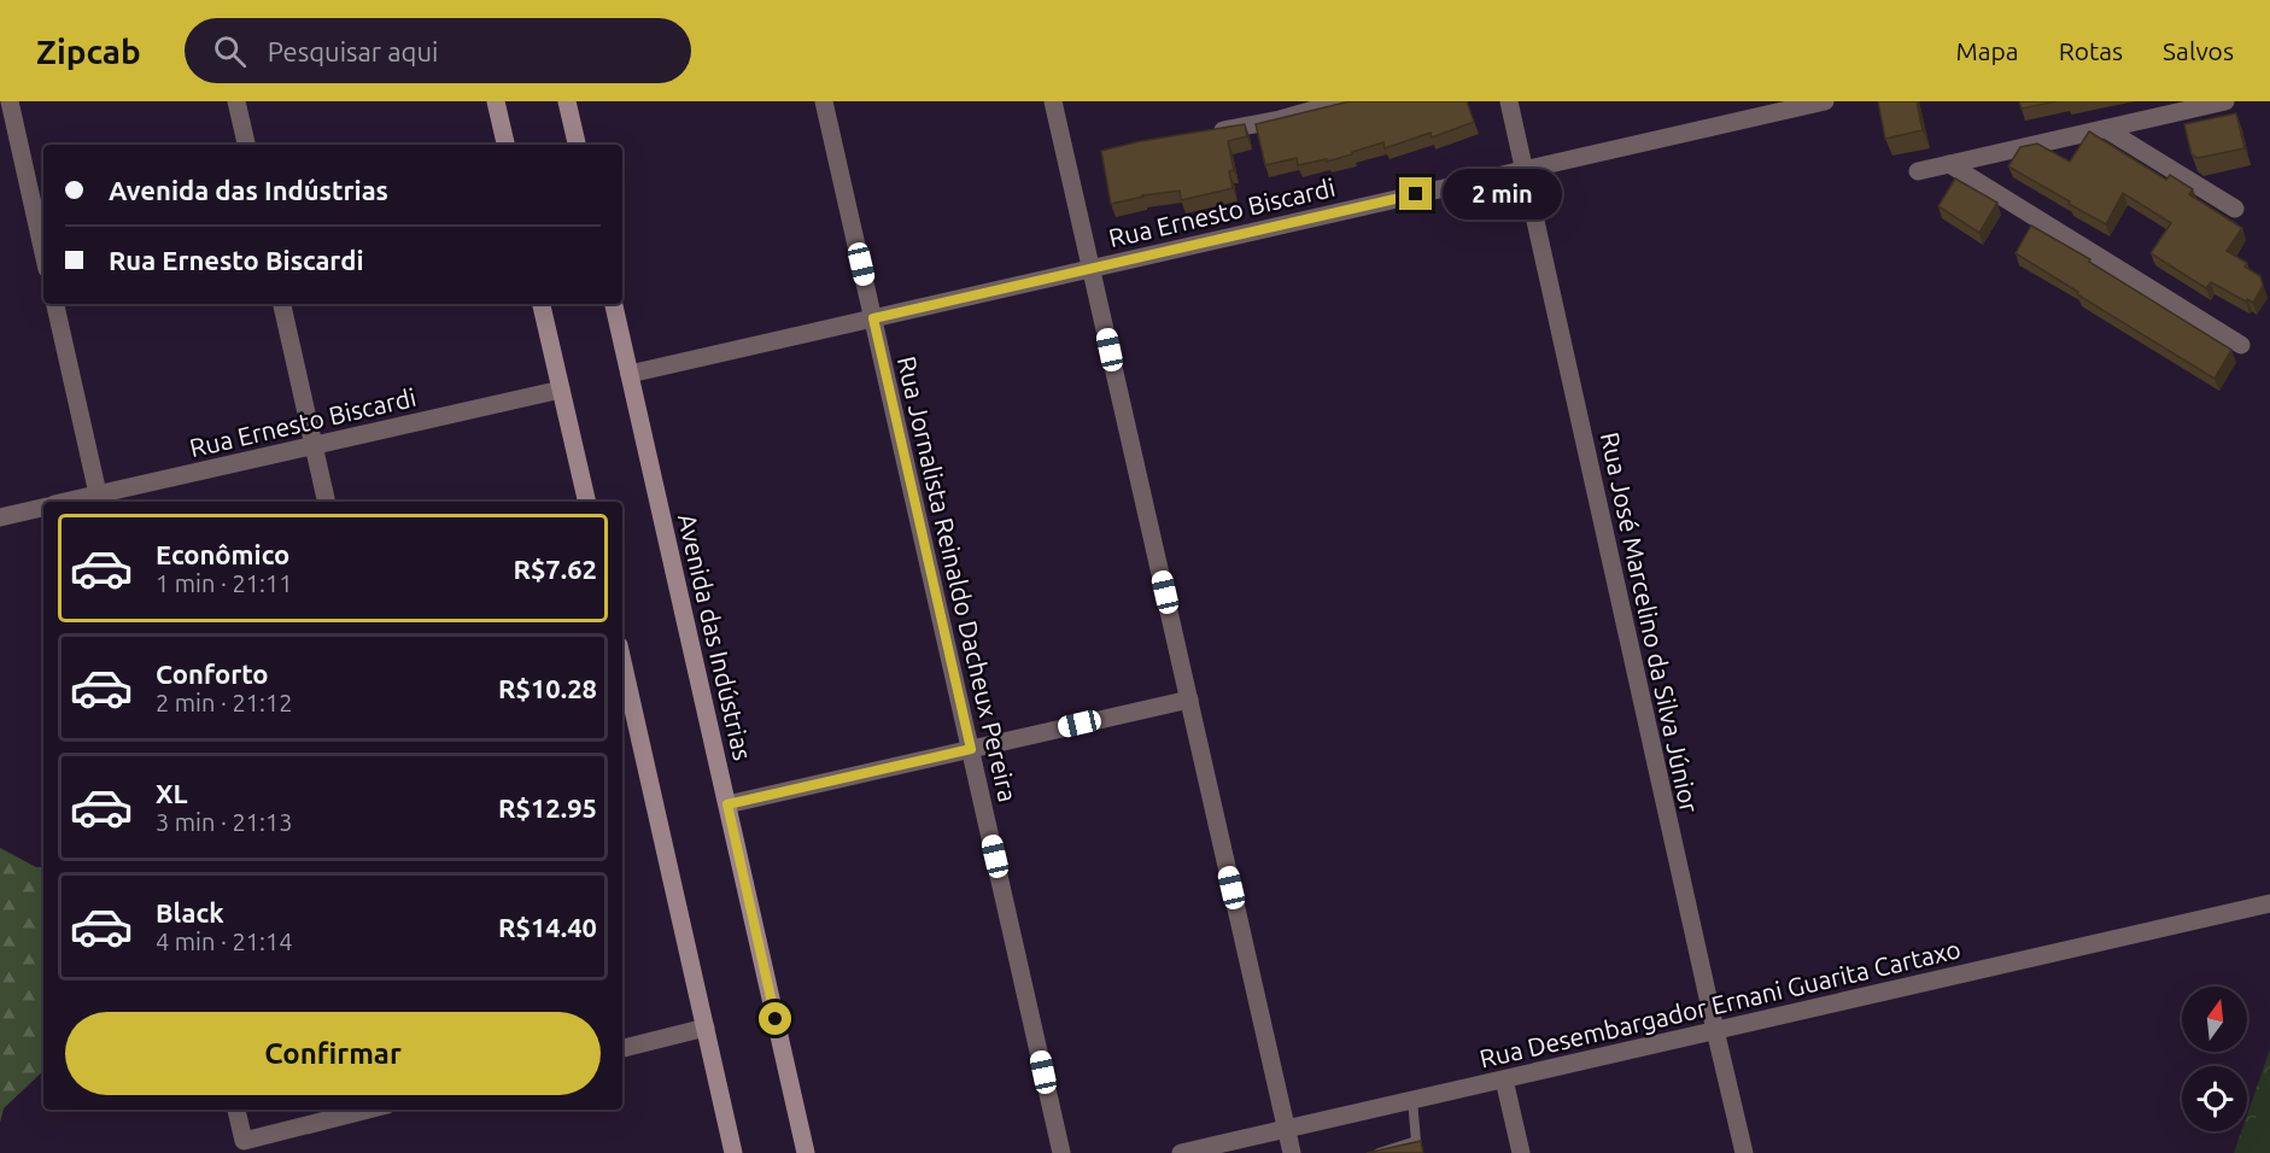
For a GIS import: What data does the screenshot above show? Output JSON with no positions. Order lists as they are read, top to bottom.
{
  "streets": {
    "main road": ["Avenida das Indústrias"],
    "street": [
      "Rua Ernesto Biscardi",
      "Rua Jornalista Reinaldo Dacheux Pereira",
      "Rua José Marcelino da Silva Júnior",
      "Rua Desembargador Ernani Guarita Cartaxo"
    ]
  },
  "crossings": [
    ["Rua Ernesto Biscardi", "Rua Jornalista Reinaldo Dacheux Pereira"],
    ["Rua Ernesto Biscardi", "Rua José Marcelino da Silva Júnior"],
    ["Rua Ernesto Biscardi", "Avenida das Indústrias"],
    ["Rua José Marcelino da Silva Júnior", "Rua Desembargador Ernani Guarita Cartaxo"]
  ],
  "north": "top",
  "page": {
    "header": "Zipcab",
    "search": "Pesquisar aqui",
    "nav": ["Mapa", "Rotas", "Salvos"],
    "banner": ["Avenida das Indústrias", "Rua Ernesto Biscardi"],
    "bubble": "2 min",
    "list": [
      {
        "name": "Econômico",
        "note": "1 min · 21:11",
        "value": "R$7.62"
      },
      {
        "name": "Conforto",
        "note": "2 min · 21:12",
        "value": "R$10.28"
      },
      {
        "name": "XL",
        "note": "3 min · 21:13",
        "value": "R$12.95"
      },
      {
        "name": "Black",
        "note": "4 min · 21:14",
        "value": "R$14.40"
      }
    ],
    "buttons": "Confirmar"
  }
}
